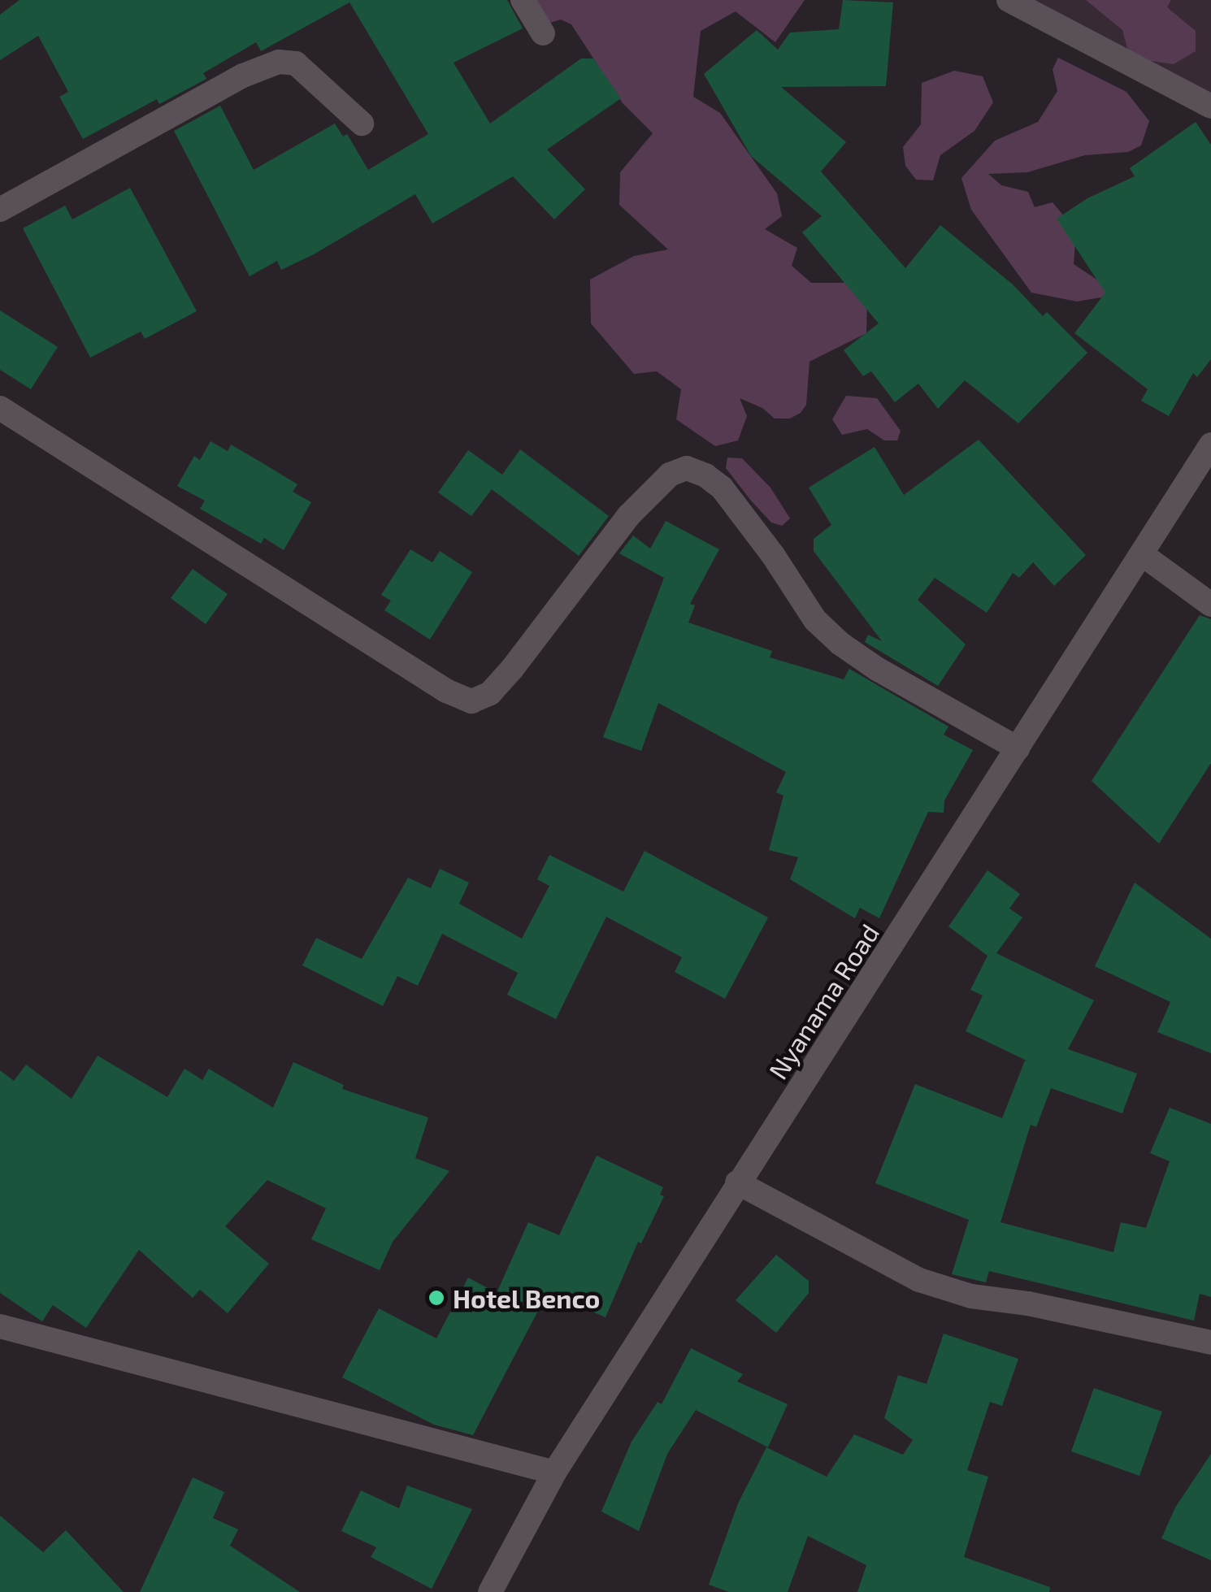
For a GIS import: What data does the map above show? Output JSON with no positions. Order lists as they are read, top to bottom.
{
  "streets": {
    "street": ["Nyanama Road"]
  },
  "places": ["Hotel Benco"]
}
